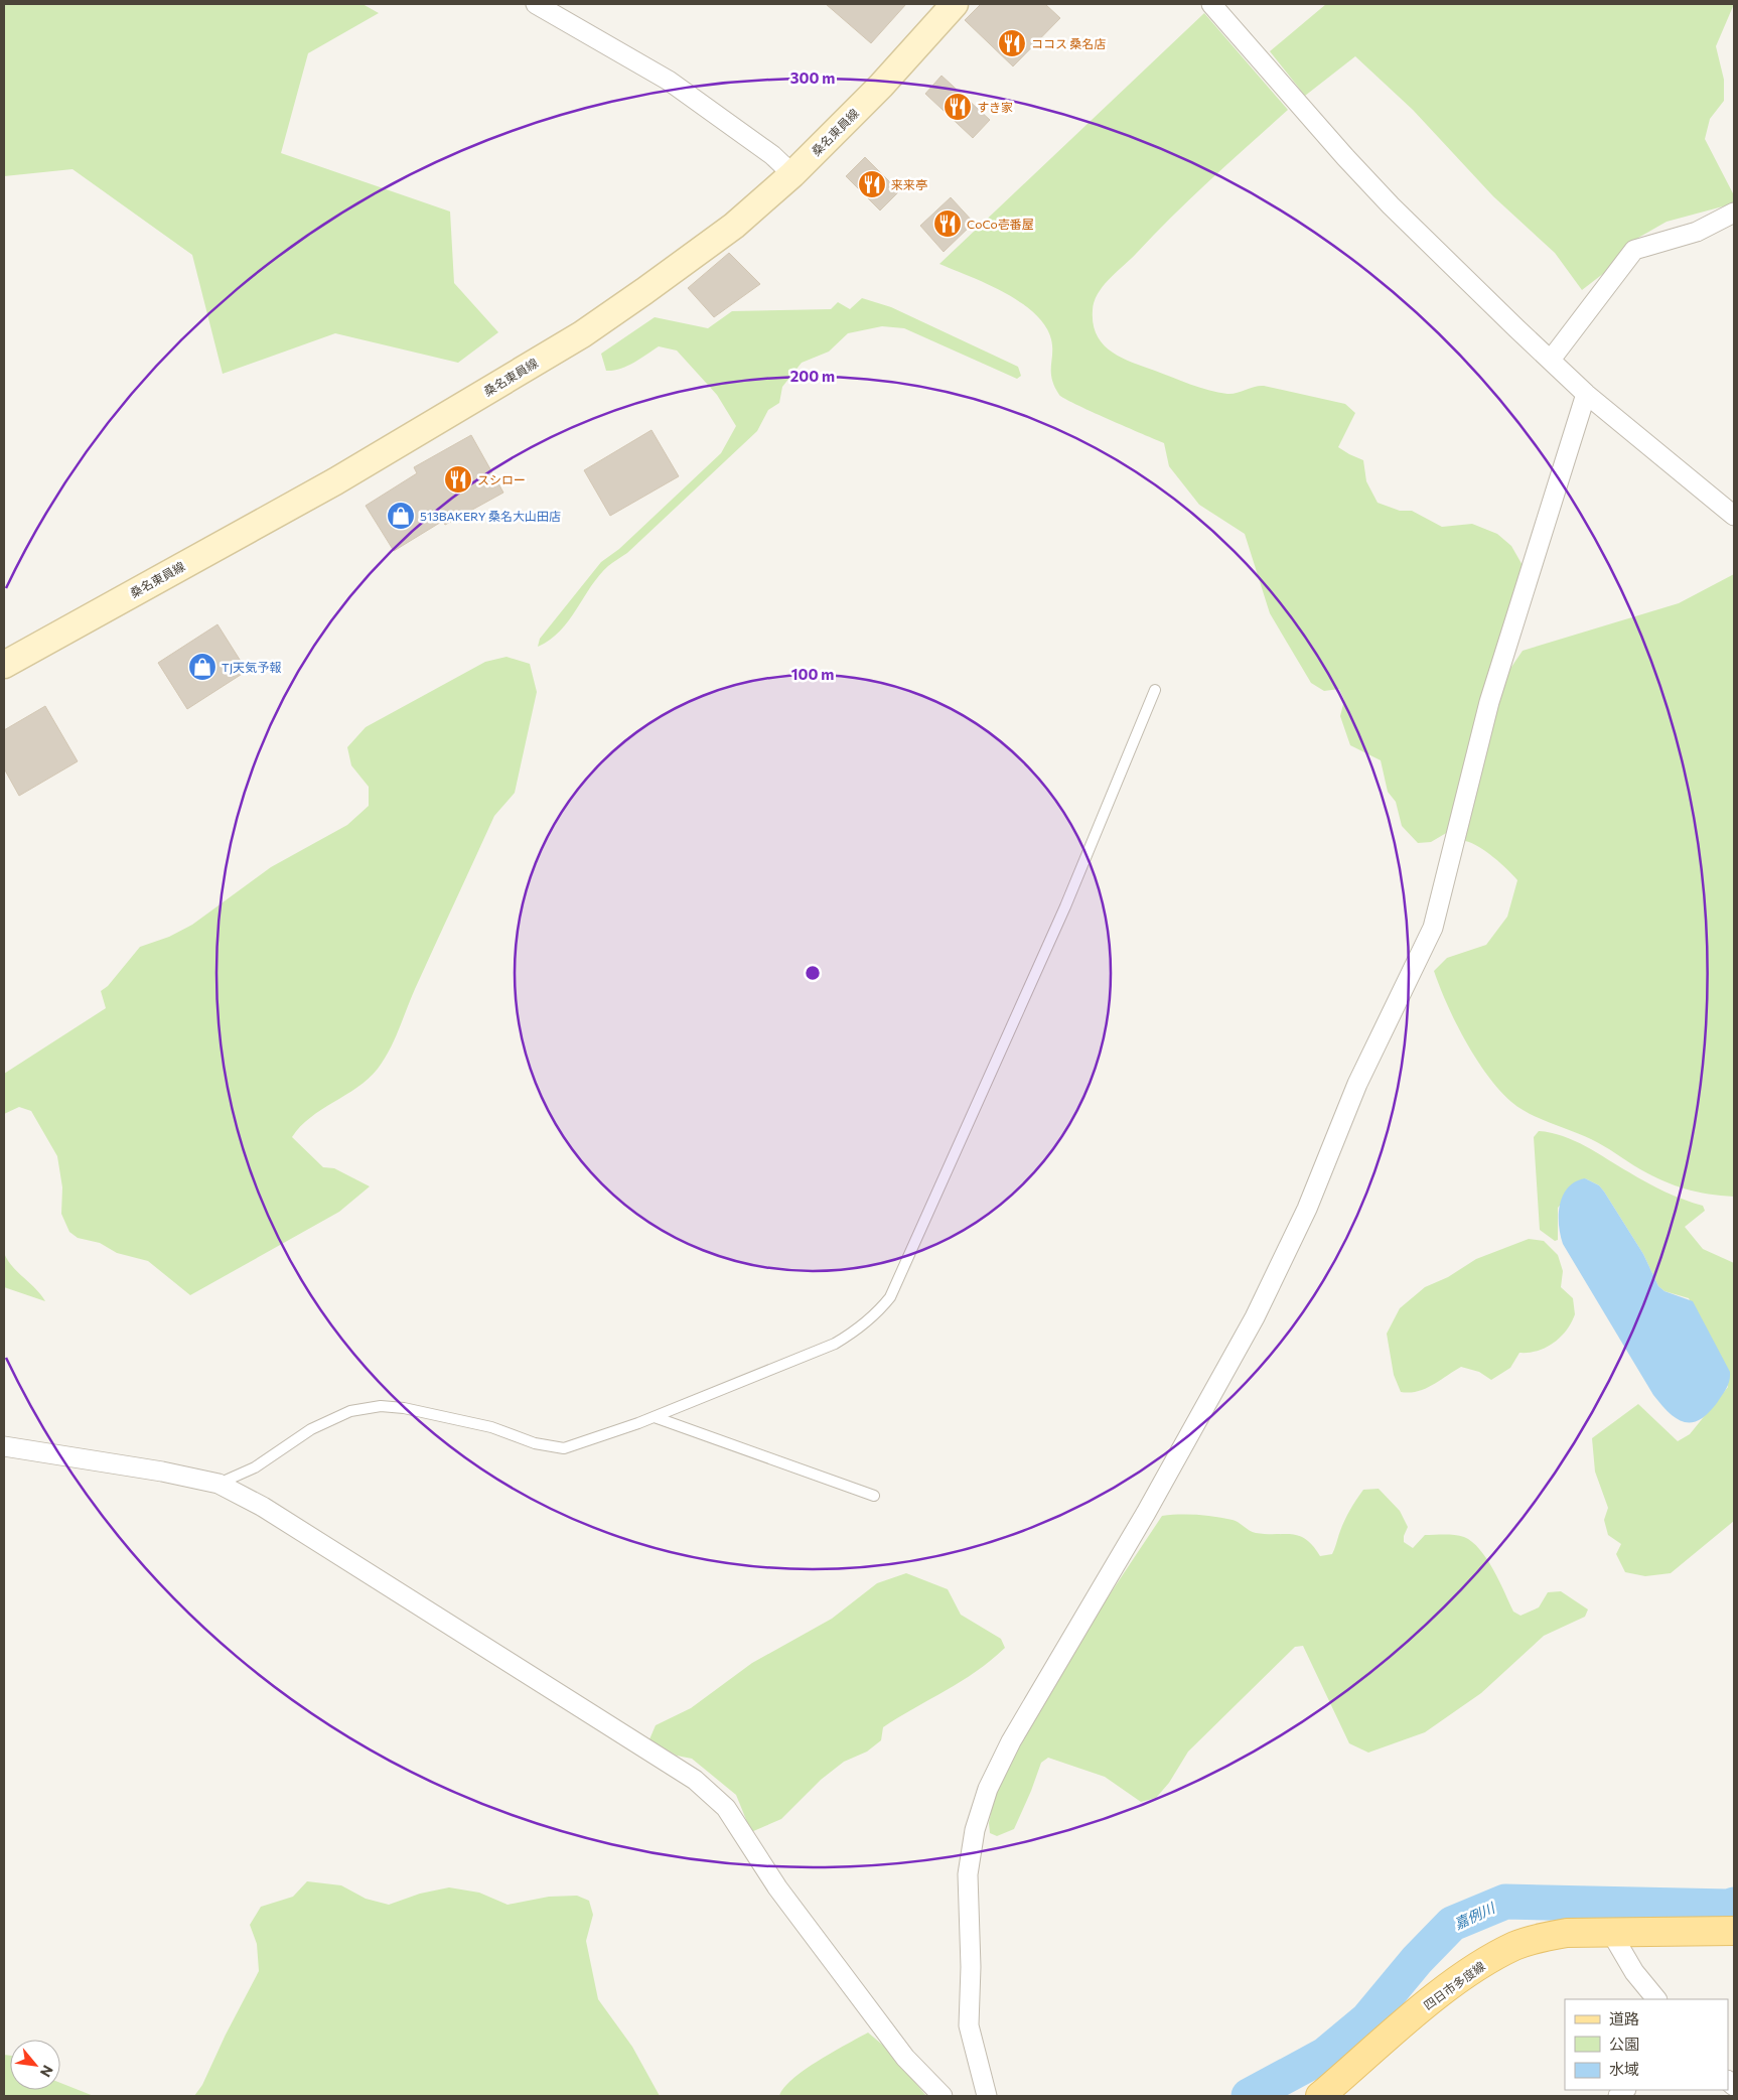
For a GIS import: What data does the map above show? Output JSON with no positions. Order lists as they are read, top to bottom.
{
  "streets": {
    "main road": ["桑名東員線", "四日市多度線"]
  },
  "water": ["嘉例川"],
  "places": {
    "restaurant": [
      "ココス 桑名店",
      "すき家",
      "来来亭",
      "CoCo壱番屋",
      "スシロー"
    ],
    "shop": ["513BAKERY 桑名大山田店", "TJ天気予報"]
  },
  "legend": ["道路", "公園", "水域"],
  "north": "bottom right",
  "rings": ["300 m", "200 m", "100 m"]
}
